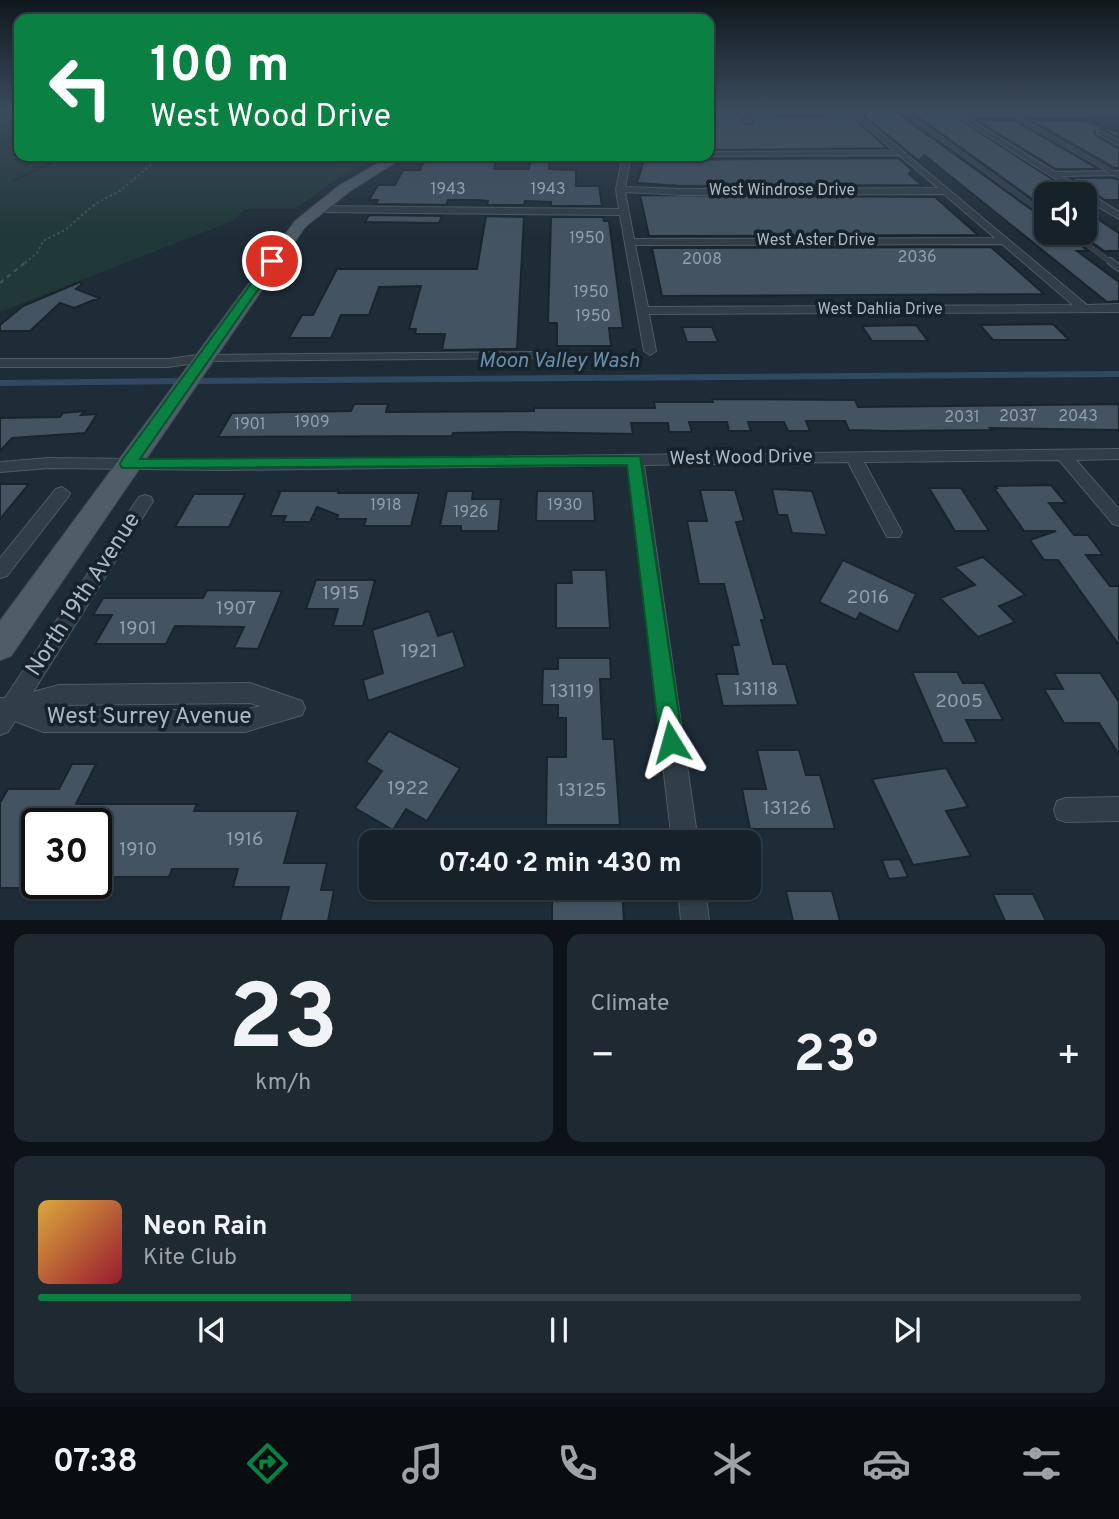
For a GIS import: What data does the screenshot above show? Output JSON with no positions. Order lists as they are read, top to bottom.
{
  "streets": {
    "main road": ["North 19th Avenue"],
    "street": [
      "West Windrose Drive",
      "West Aster Drive",
      "West Dahlia Drive",
      "West Wood Drive",
      "West Surrey Avenue"
    ]
  },
  "crossings": [
    ["West Wood Drive", "North 19th Avenue"],
    ["North 19th Avenue", "West Surrey Avenue"]
  ],
  "water": ["Moon Valley Wash"],
  "house_numbers": [
    "1943",
    "1943",
    "1950",
    "2036",
    "2008",
    "1950",
    "1950",
    "2037",
    "2043",
    "2031",
    "1909",
    "1901",
    "1918",
    "1930",
    "1926",
    "1915",
    "2016",
    "1907",
    "1901",
    "1921",
    "13118",
    "13119",
    "2005",
    "1922",
    "13125",
    "13126",
    "1916",
    "1910"
  ],
  "page": {
    "turn": ["100 m", "West Wood Drive"],
    "limit": "30",
    "trip": "07:40 · 2 min · 430 m",
    "tile": [
      ["23", "km/h"],
      "Climate"
    ],
    "heat": ["−", "23°", "+"],
    "song": ["Neon Rain", "Kite Club"],
    "tabs": "07:38"
  }
}
